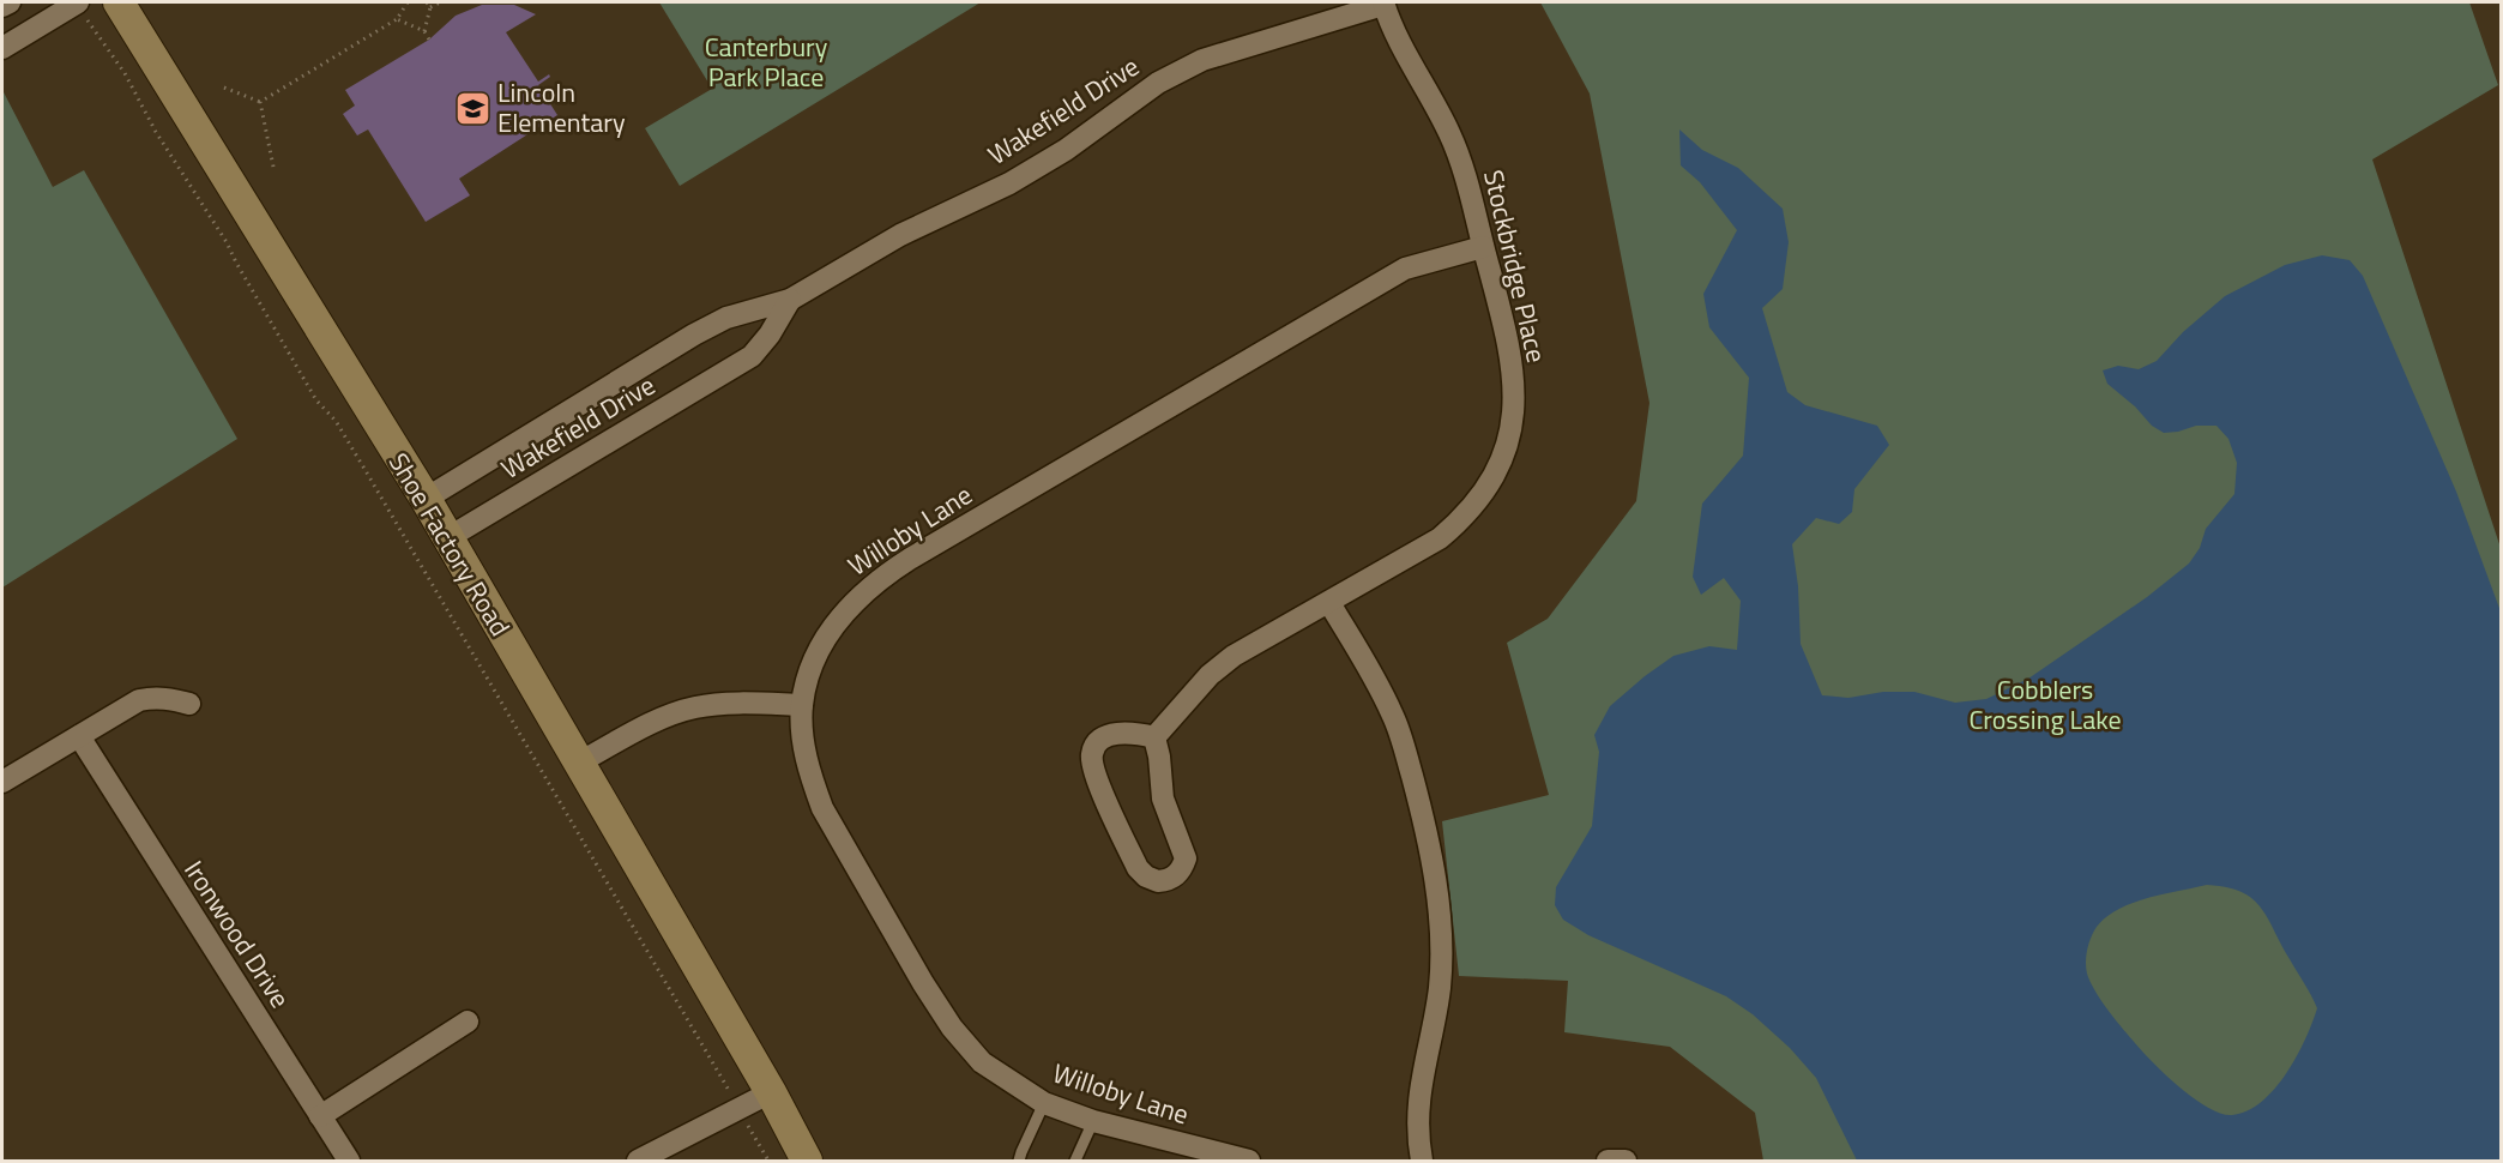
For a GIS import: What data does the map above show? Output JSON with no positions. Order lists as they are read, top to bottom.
{
  "streets": {
    "street": [
      "Wakefield Drive",
      "Stockbridge Place",
      "Willoby Lane",
      "Shoe Factory Road",
      "Ironwood Drive"
    ]
  },
  "crossings": [
    ["Wakefield Drive", "Stockbridge Place"],
    ["Wakefield Drive", "Shoe Factory Road"],
    ["Stockbridge Place", "Willoby Lane"]
  ],
  "parks": ["Canterbury Park Place", "Cobblers Crossing Lake"],
  "places": {
    "school or university": ["Lincoln Elementary"]
  }
}
